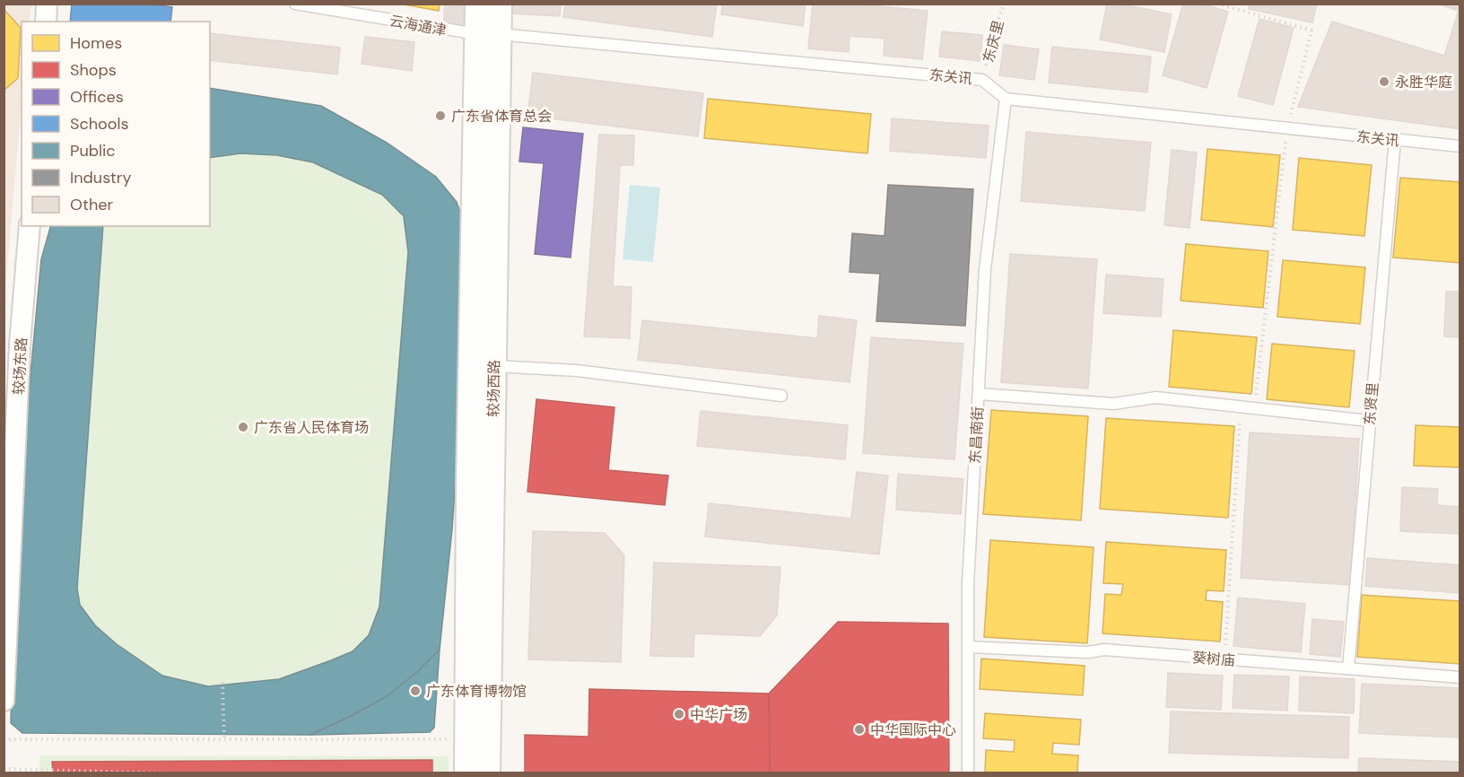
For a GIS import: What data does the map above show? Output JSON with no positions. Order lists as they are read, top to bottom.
{
  "streets": {
    "street": ["较场东路", "较场西路"],
    "lane": [
      "云海通津",
      "东关讯",
      "东贤里",
      "东昌南街",
      "葵树庙"
    ],
    "path": ["东庆里"]
  },
  "crossings": [
    ["云海通津", "东关讯"],
    ["云海通津", "较场西路"],
    ["东庆里", "东关讯"],
    ["东关讯", "较场西路"],
    ["东关讯", "东贤里"],
    ["东关讯", "东昌南街"],
    ["东贤里", "葵树庙"],
    ["东昌南街", "葵树庙"]
  ],
  "places": [
    "永胜华庭",
    "广东省体育总会",
    "广东省人民体育场",
    "广东体育博物馆",
    "中华广场",
    "中华国际中心"
  ],
  "legend": [
    "Homes",
    "Shops",
    "Offices",
    "Schools",
    "Public",
    "Industry",
    "Other"
  ]
}
